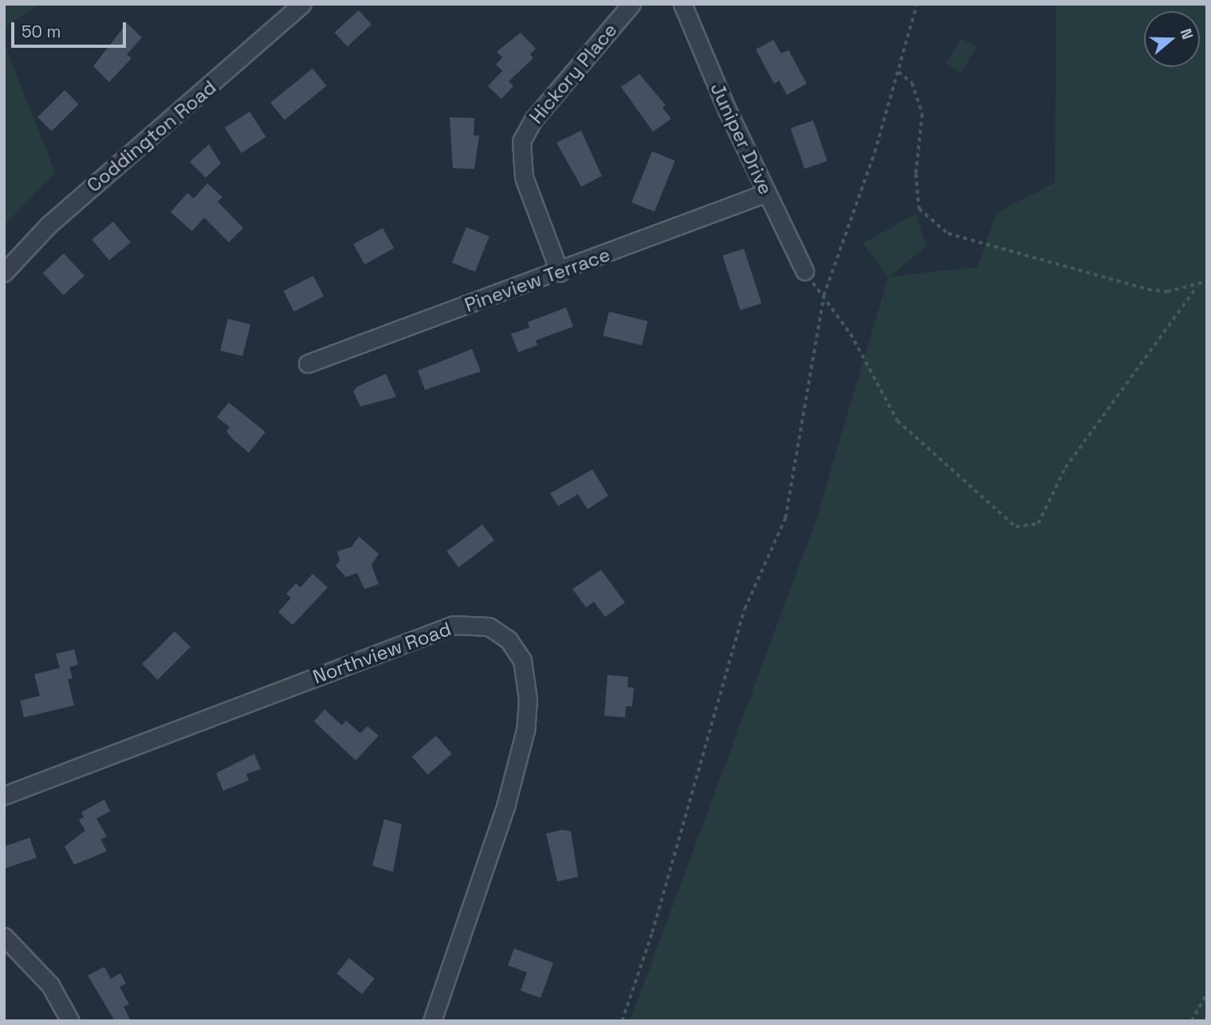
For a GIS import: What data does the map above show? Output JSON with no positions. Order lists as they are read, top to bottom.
{
  "streets": {
    "street": [
      "Hickory Place",
      "Coddington Road",
      "Juniper Drive",
      "Pineview Terrace",
      "Northview Road"
    ]
  },
  "crossings": [
    ["Hickory Place", "Pineview Terrace"],
    ["Juniper Drive", "Pineview Terrace"]
  ],
  "scale_bar": "50 m",
  "north": "right"
}
